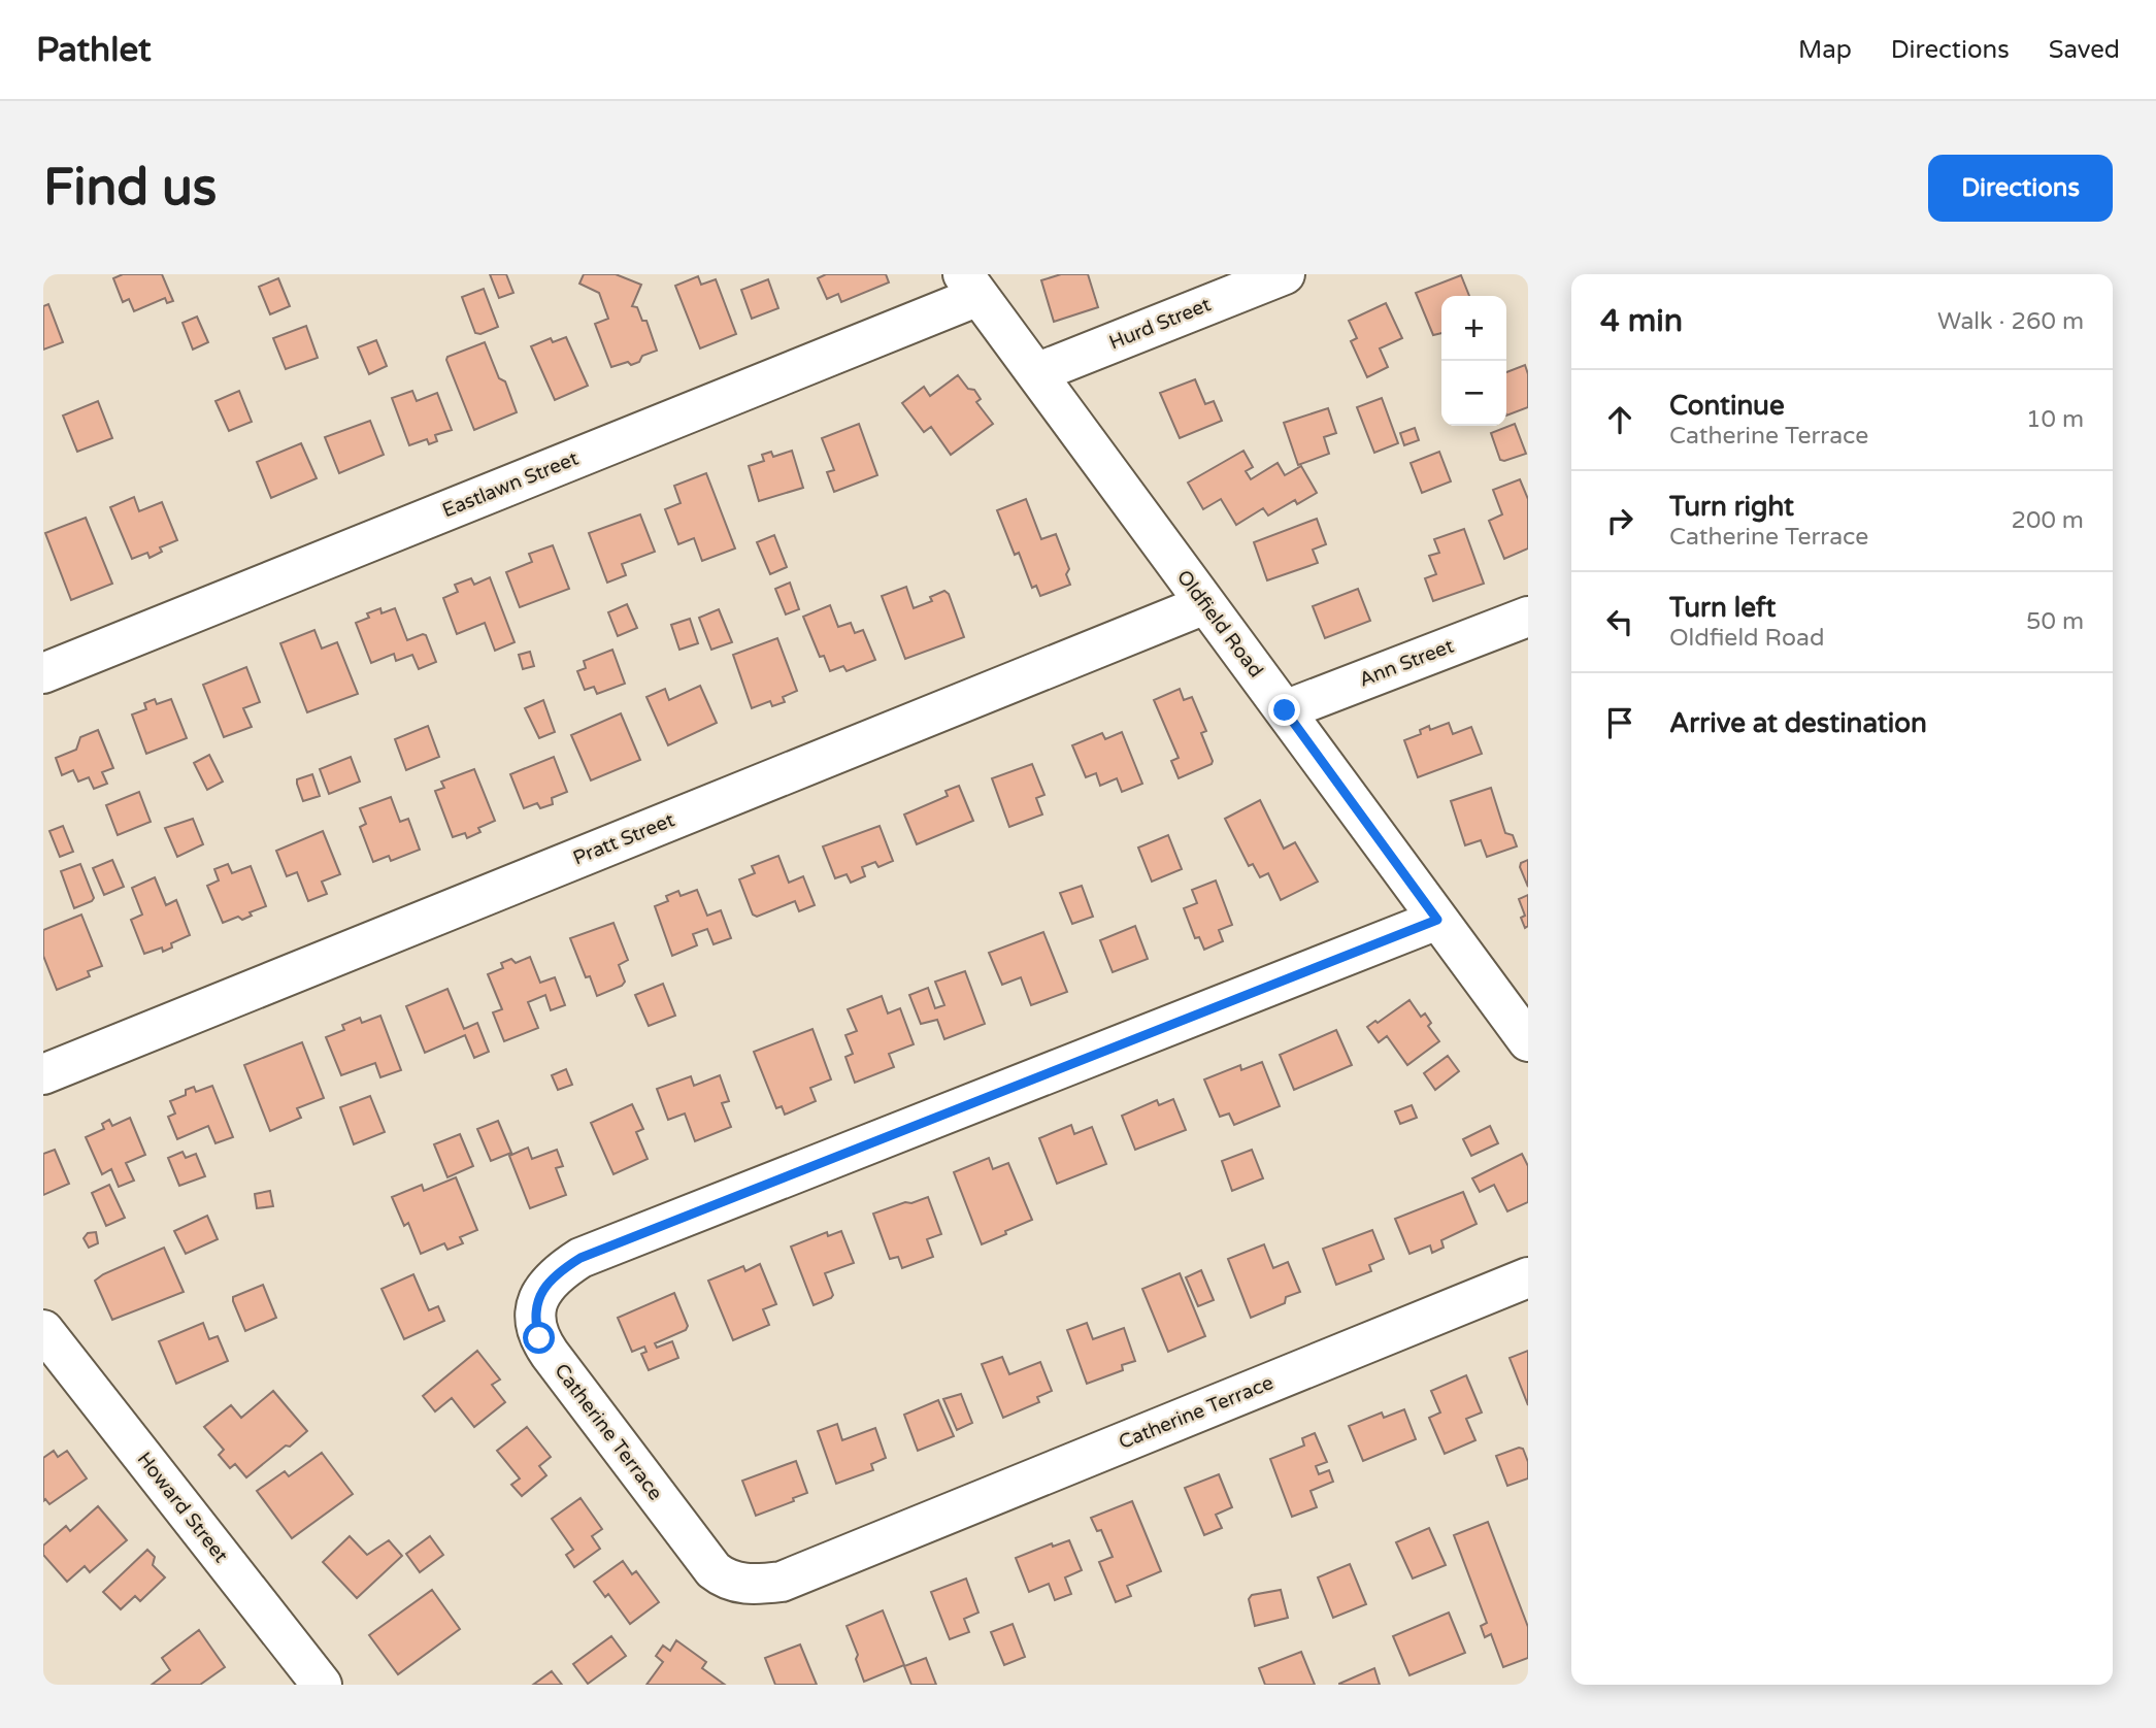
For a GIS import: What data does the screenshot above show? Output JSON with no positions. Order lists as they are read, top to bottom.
{
  "streets": {
    "street": [
      "Hurd Street",
      "Eastlawn Street",
      "Oldfield Road",
      "Ann Street",
      "Pratt Street",
      "Catherine Terrace",
      "Howard Street"
    ]
  },
  "crossings": [
    ["Hurd Street", "Oldfield Road"],
    ["Eastlawn Street", "Oldfield Road"],
    ["Oldfield Road", "Ann Street"],
    ["Oldfield Road", "Pratt Street"],
    ["Oldfield Road", "Catherine Terrace"]
  ],
  "page": {
    "header": "Pathlet",
    "nav": ["Map", "Directions", "Saved"],
    "buttons": "Directions",
    "title": "Find us",
    "heading": ["4 min", "Walk · 260 m"],
    "map_buttons": ["+", "−"],
    "list": [
      ["Continue", "Catherine Terrace", "10 m"],
      ["Turn right", "Catherine Terrace", "200 m"],
      ["Turn left", "Oldfield Road", "50 m"],
      "Arrive at destination"
    ]
  }
}
